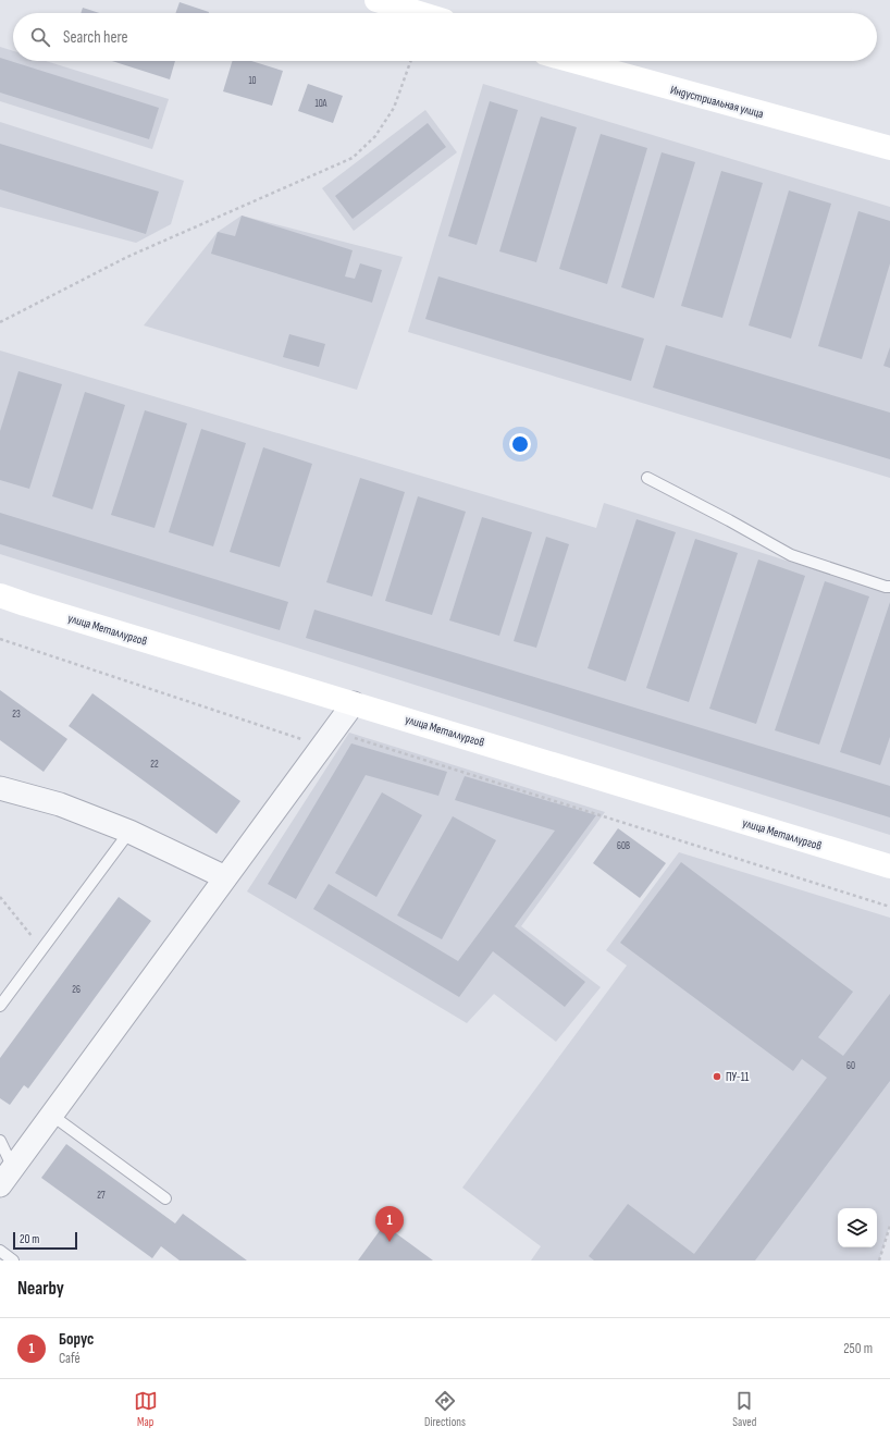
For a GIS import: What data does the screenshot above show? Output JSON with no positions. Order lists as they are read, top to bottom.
{
  "streets": {
    "street": ["Индустриальная улица", "улица Металлургов"]
  },
  "places": ["ПУ-11"],
  "house_numbers": [
    "10",
    "10А",
    "23",
    "22",
    "60В",
    "26",
    "60",
    "27"
  ],
  "scale_bar": "20 m",
  "page": {
    "search": "Search here",
    "pins": "1",
    "scale": "20 m",
    "heading": "Nearby",
    "list": [
      {
        "mark": "1",
        "name": "Борус",
        "note": "Café",
        "value": "250 m"
      }
    ],
    "nav": ["Map", "Directions", "Saved"]
  }
}
